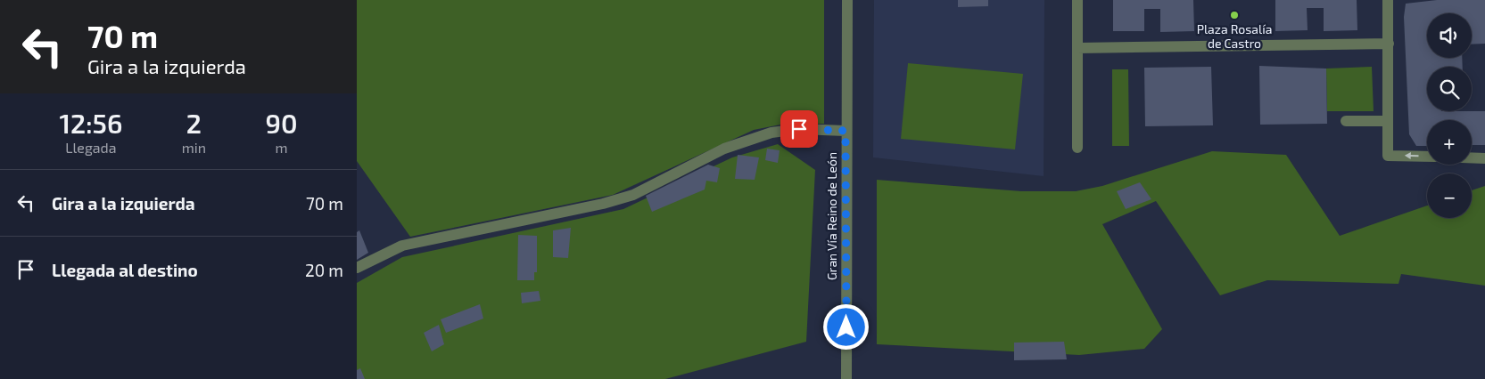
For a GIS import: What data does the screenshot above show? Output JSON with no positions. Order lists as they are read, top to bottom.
{
  "streets": {
    "street": ["Gran Vía Reino de León"]
  },
  "places": ["Plaza Rosalía de Castro"],
  "page": {
    "turn": ["70 m", "Gira a la izquierda"],
    "map_buttons": ["+", "−"],
    "eta": [
      "12:56",
      "Llegada",
      "2",
      "min",
      "90",
      "m"
    ],
    "list": [
      {
        "name": "Gira a la izquierda",
        "value": "70 m"
      },
      {
        "name": "Llegada al destino",
        "value": "20 m"
      }
    ]
  }
}
